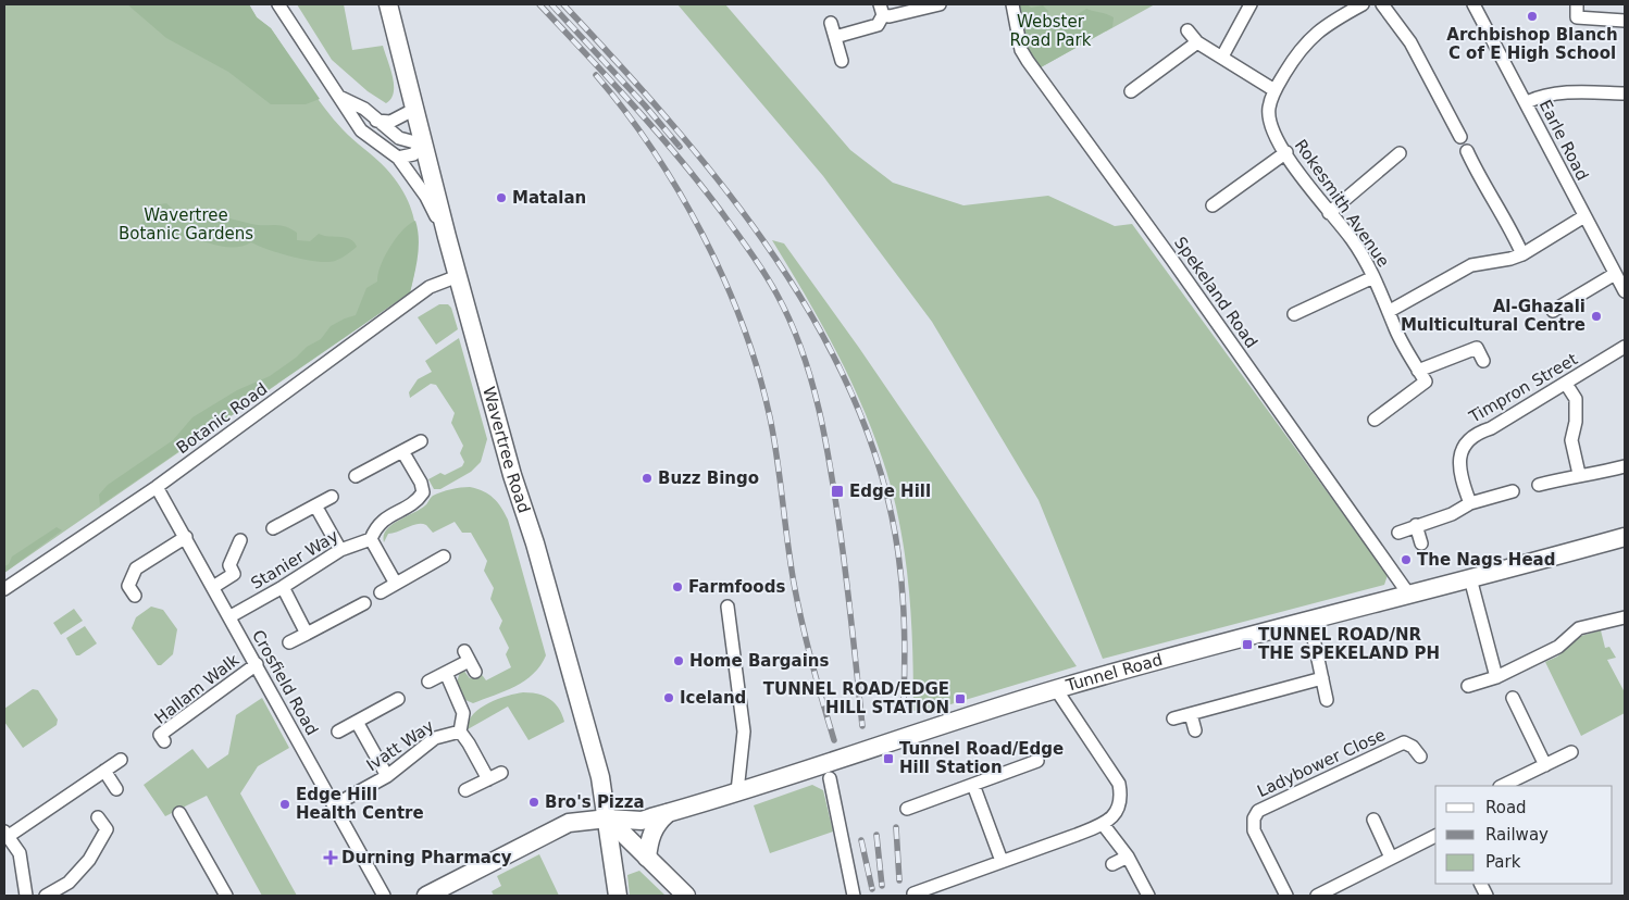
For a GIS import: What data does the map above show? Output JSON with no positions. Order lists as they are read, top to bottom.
{
  "streets": {
    "main road": ["Wavertree Road", "Tunnel Road"],
    "street": [
      "Earle Road",
      "Rokesmith Avenue",
      "Spekeland Road",
      "Timpron Street",
      "Botanic Road",
      "Stanier Way",
      "Crosfield Road",
      "Hallam Walk",
      "Ivatt Way",
      "Ladybower Close"
    ]
  },
  "crossings": [
    ["Spekeland Road", "Tunnel Road"],
    ["Botanic Road", "Wavertree Road"],
    ["Botanic Road", "Crosfield Road"],
    ["Wavertree Road", "Tunnel Road"],
    ["Stanier Way", "Crosfield Road"],
    ["Crosfield Road", "Hallam Walk"],
    ["Crosfield Road", "Ivatt Way"]
  ],
  "parks": ["Webster Road Park", "Wavertree Botanic Gardens"],
  "places": {
    "other": [
      "Archbishop Blanch C of E High School",
      "Matalan",
      "Al-Ghazali Multicultural Centre",
      "Buzz Bingo",
      "The Nags Head",
      "Farmfoods",
      "Home Bargains",
      "Iceland",
      "Bro's Pizza",
      "Edge Hill Health Centre"
    ],
    "transit": [
      "Edge Hill",
      "TUNNEL ROAD/NR THE SPEKELAND PH",
      "TUNNEL ROAD/EDGE HILL STATION",
      "Tunnel Road/Edge Hill Station"
    ],
    "health": ["Durning Pharmacy"]
  },
  "legend": ["Road", "Railway", "Park"]
}
